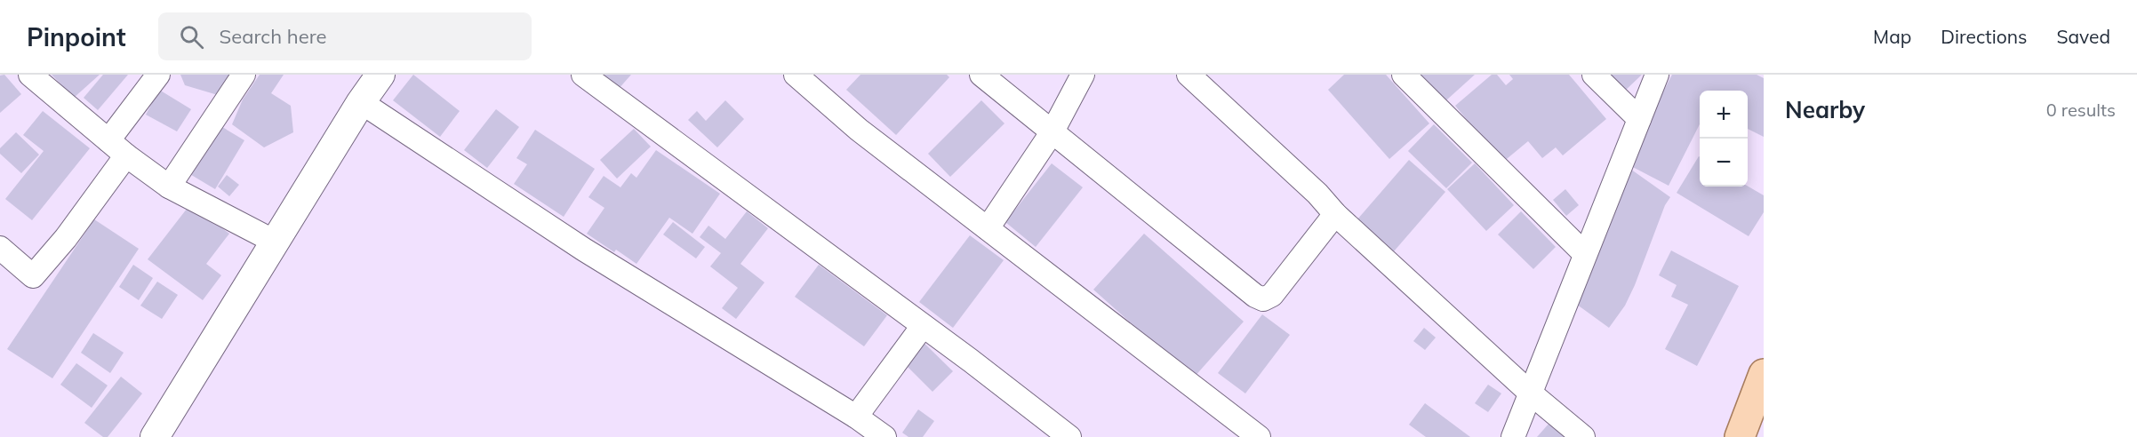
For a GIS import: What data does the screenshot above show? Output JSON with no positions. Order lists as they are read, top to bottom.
{
  "page": {
    "header": "Pinpoint",
    "search": "Search here",
    "nav": ["Map", "Directions", "Saved"],
    "heading": ["Nearby", "0 results"],
    "map_buttons": ["+", "−"]
  }
}
